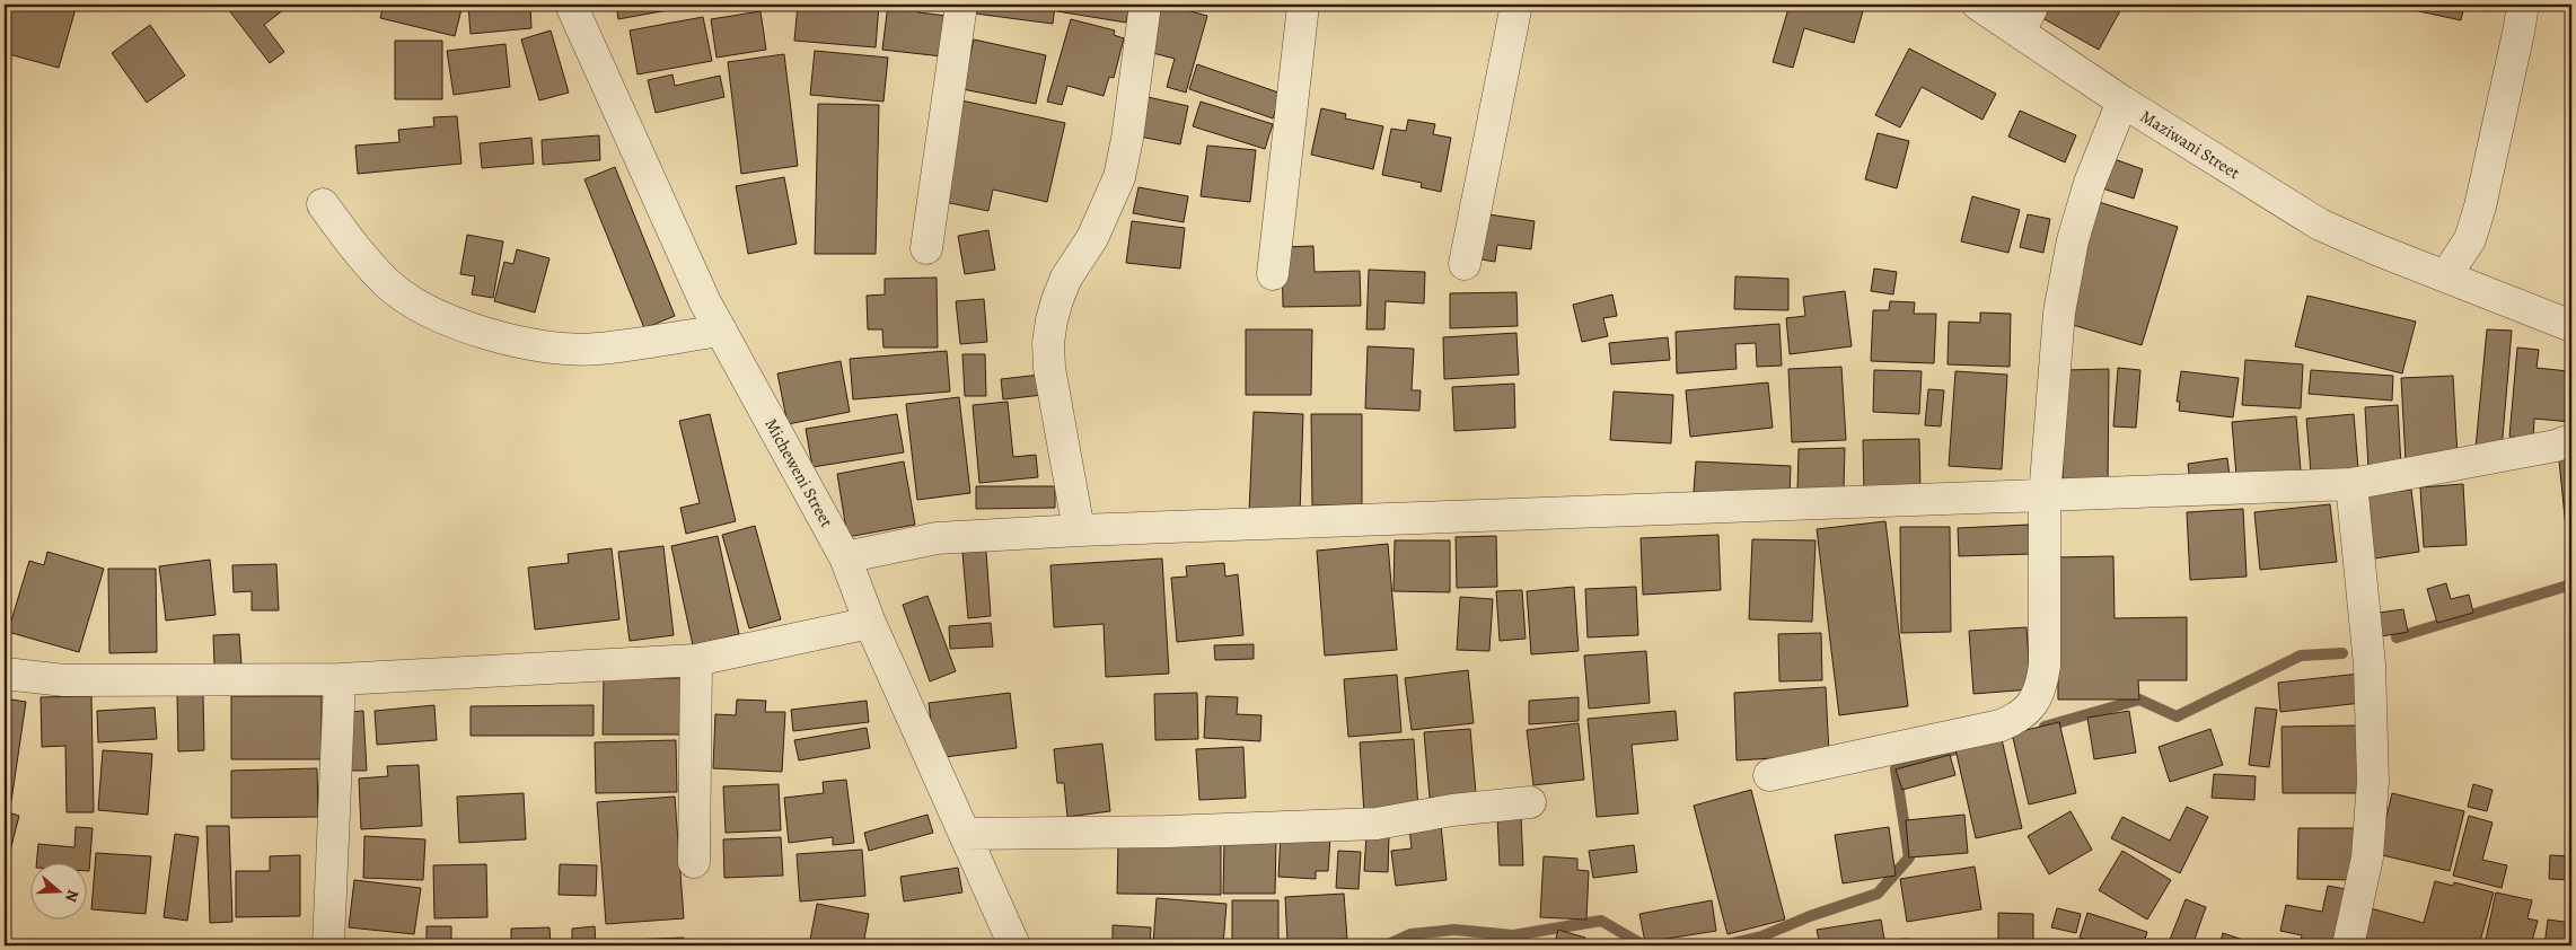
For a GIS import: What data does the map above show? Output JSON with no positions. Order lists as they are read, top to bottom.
{
  "streets": {
    "street": ["Maziwani Street", "Micheweni Street"]
  },
  "north": "right"
}
